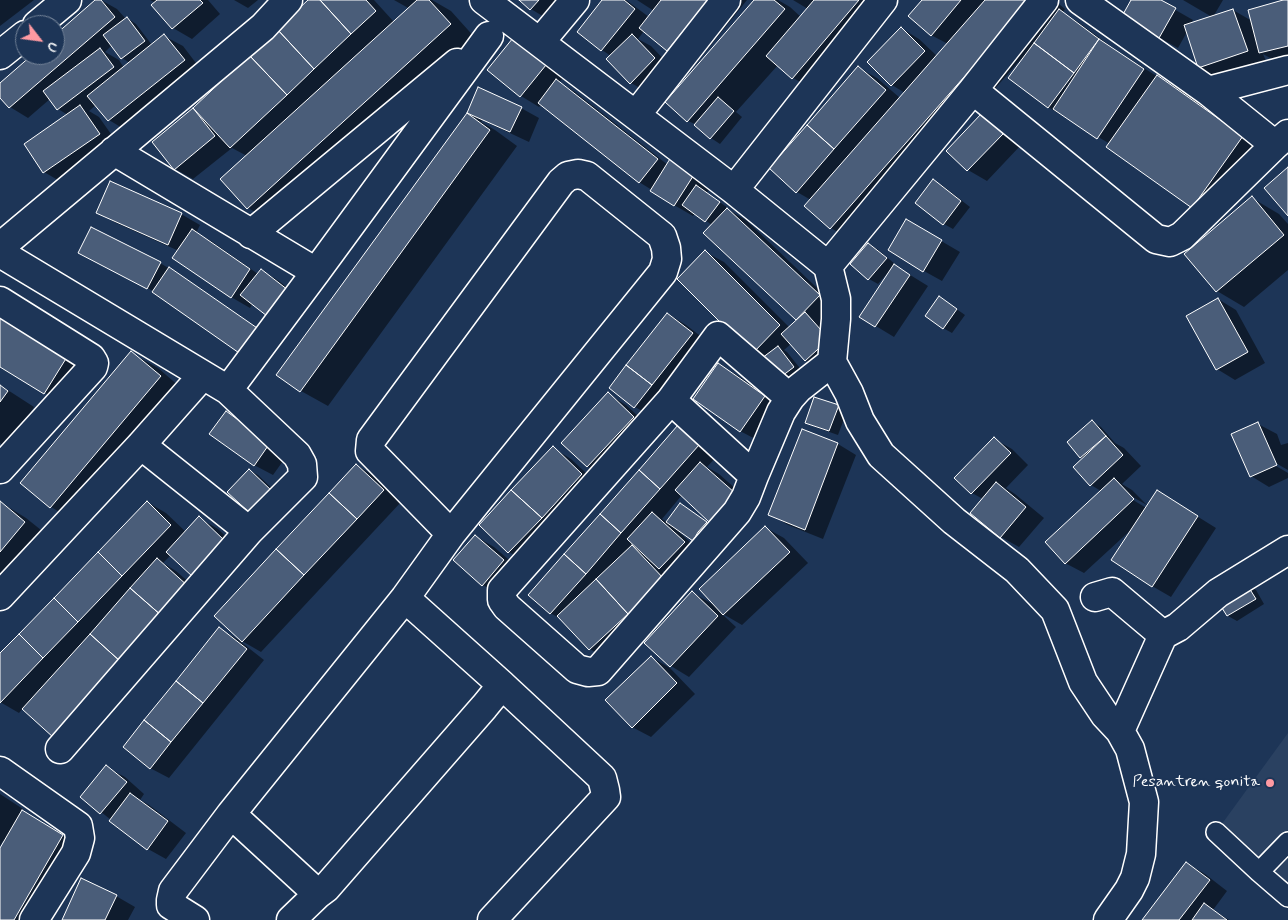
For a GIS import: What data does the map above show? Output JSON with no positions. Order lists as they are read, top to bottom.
{
  "places": ["Pesantren qonita"],
  "north": "bottom right"
}
